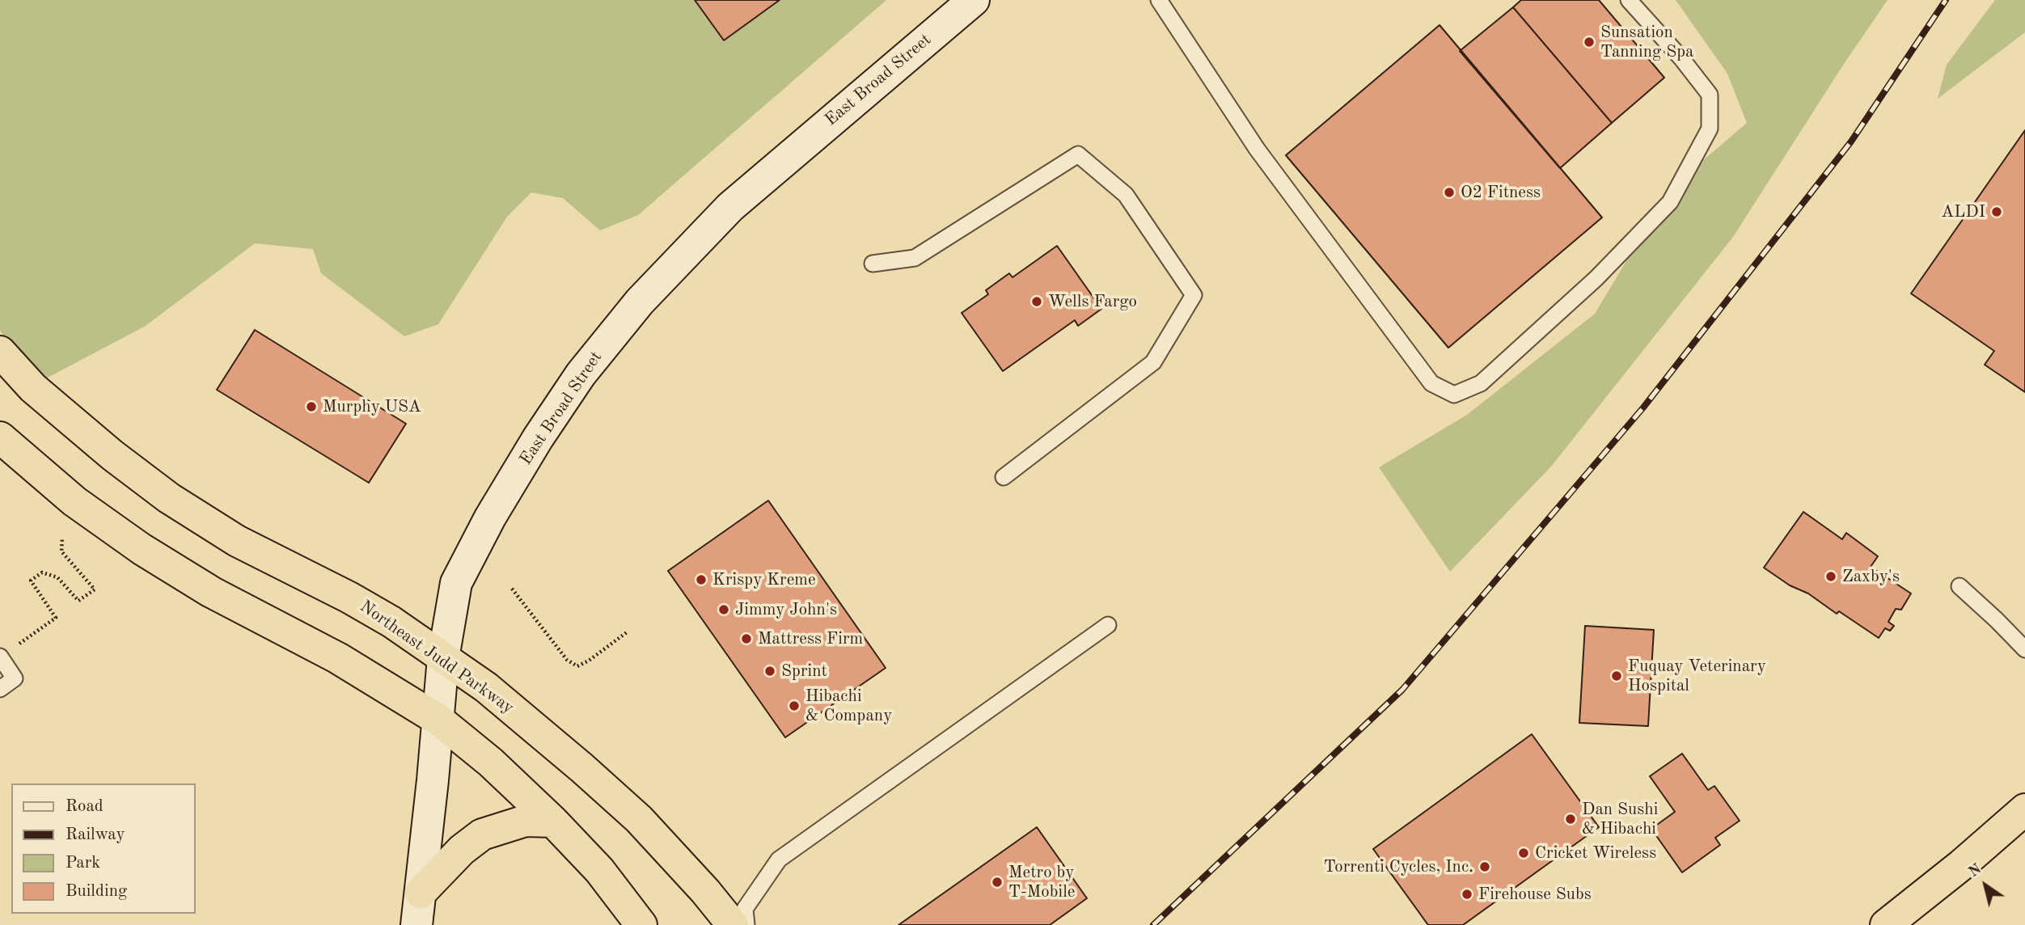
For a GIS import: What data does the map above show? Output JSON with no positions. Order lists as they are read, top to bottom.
{
  "streets": {
    "highway": ["Northeast Judd Parkway"],
    "main road": ["East Broad Street"]
  },
  "crossings": [
    ["East Broad Street", "Northeast Judd Parkway"]
  ],
  "places": [
    "Sunsation Tanning Spa",
    "O2 Fitness",
    "ALDI",
    "Wells Fargo",
    "Murphy USA",
    "Zaxby's",
    "Krispy Kreme",
    "Jimmy John's",
    "Mattress Firm",
    "Sprint",
    "Fuquay Veterinary Hospital",
    "Hibachi & Company",
    "Dan Sushi & Hibachi",
    "Cricket Wireless",
    "Torrenti Cycles, Inc.",
    "Metro by T-Mobile",
    "Firehouse Subs"
  ],
  "legend": [
    "Road",
    "Railway",
    "Park",
    "Building"
  ],
  "north": "top left"
}
